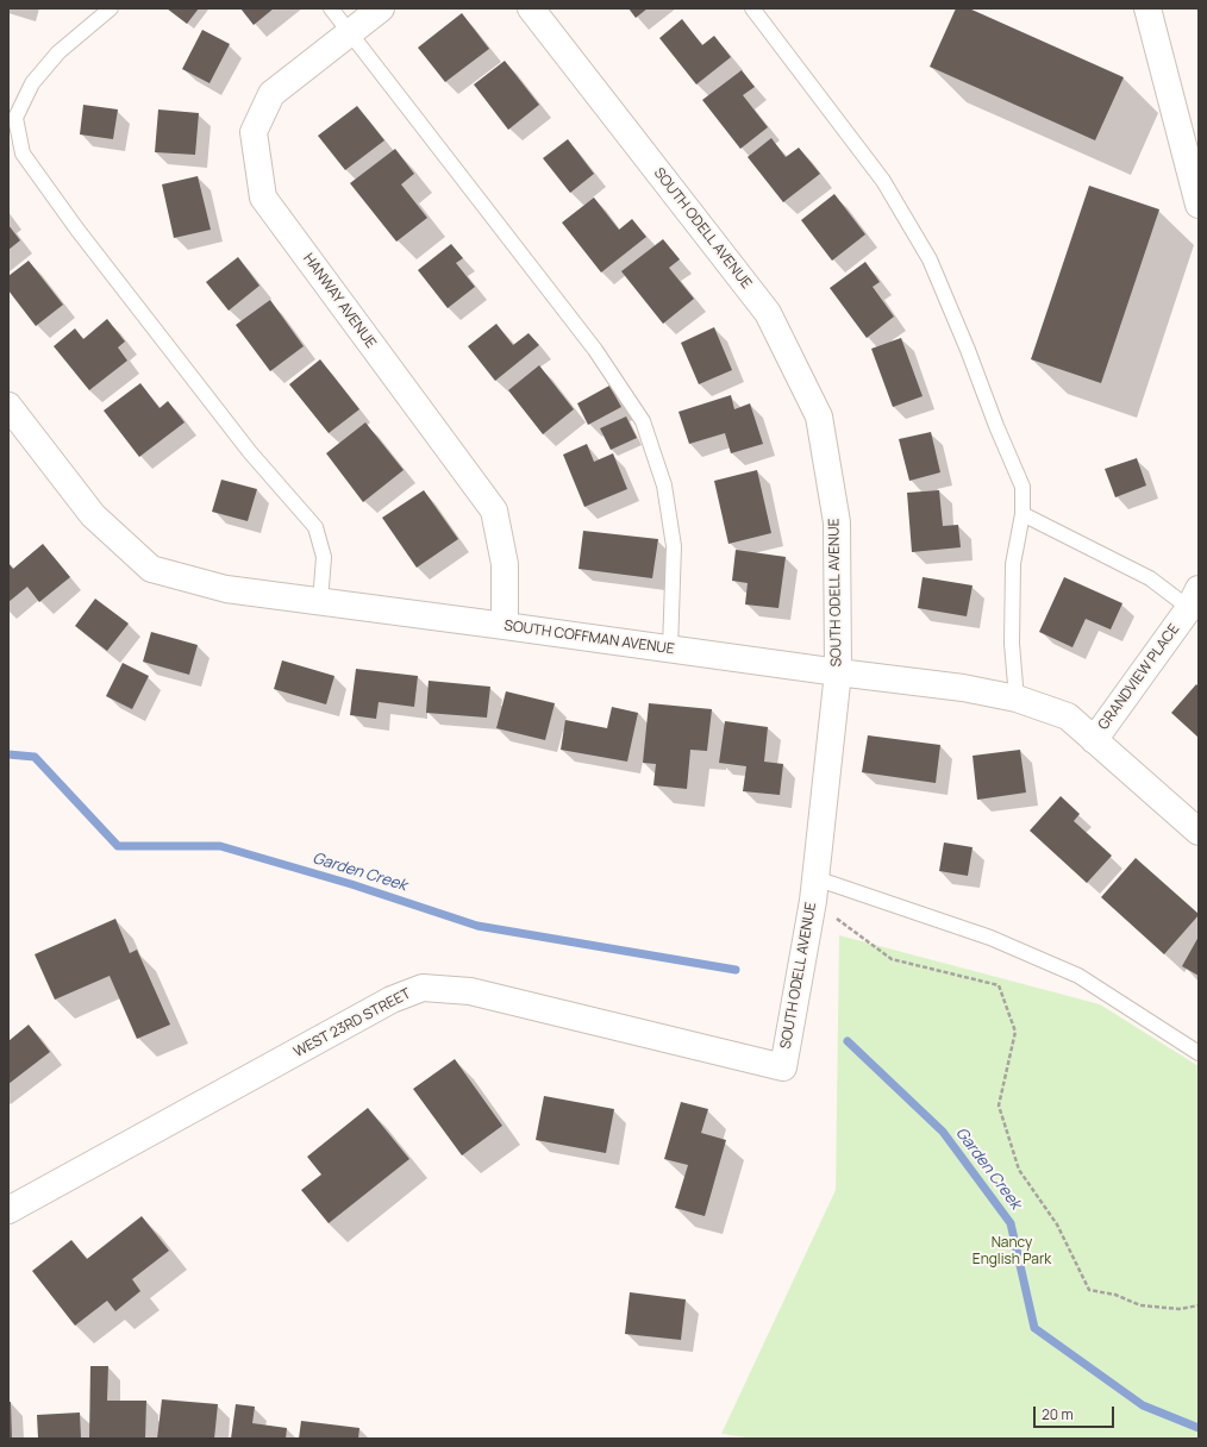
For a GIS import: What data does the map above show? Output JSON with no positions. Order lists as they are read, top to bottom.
{
  "streets": {
    "street": [
      "SOUTH ODELL AVENUE",
      "HANWAY AVENUE",
      "SOUTH COFFMAN AVENUE",
      "GRANDVIEW PLACE",
      "WEST 23RD STREET"
    ]
  },
  "crossings": [
    ["SOUTH ODELL AVENUE", "SOUTH COFFMAN AVENUE"],
    ["SOUTH ODELL AVENUE", "WEST 23RD STREET"],
    ["HANWAY AVENUE", "SOUTH COFFMAN AVENUE"],
    ["SOUTH COFFMAN AVENUE", "GRANDVIEW PLACE"]
  ],
  "water": ["Garden Creek"],
  "parks": ["Nancy English Park"],
  "scale_bar": "20 m"
}
